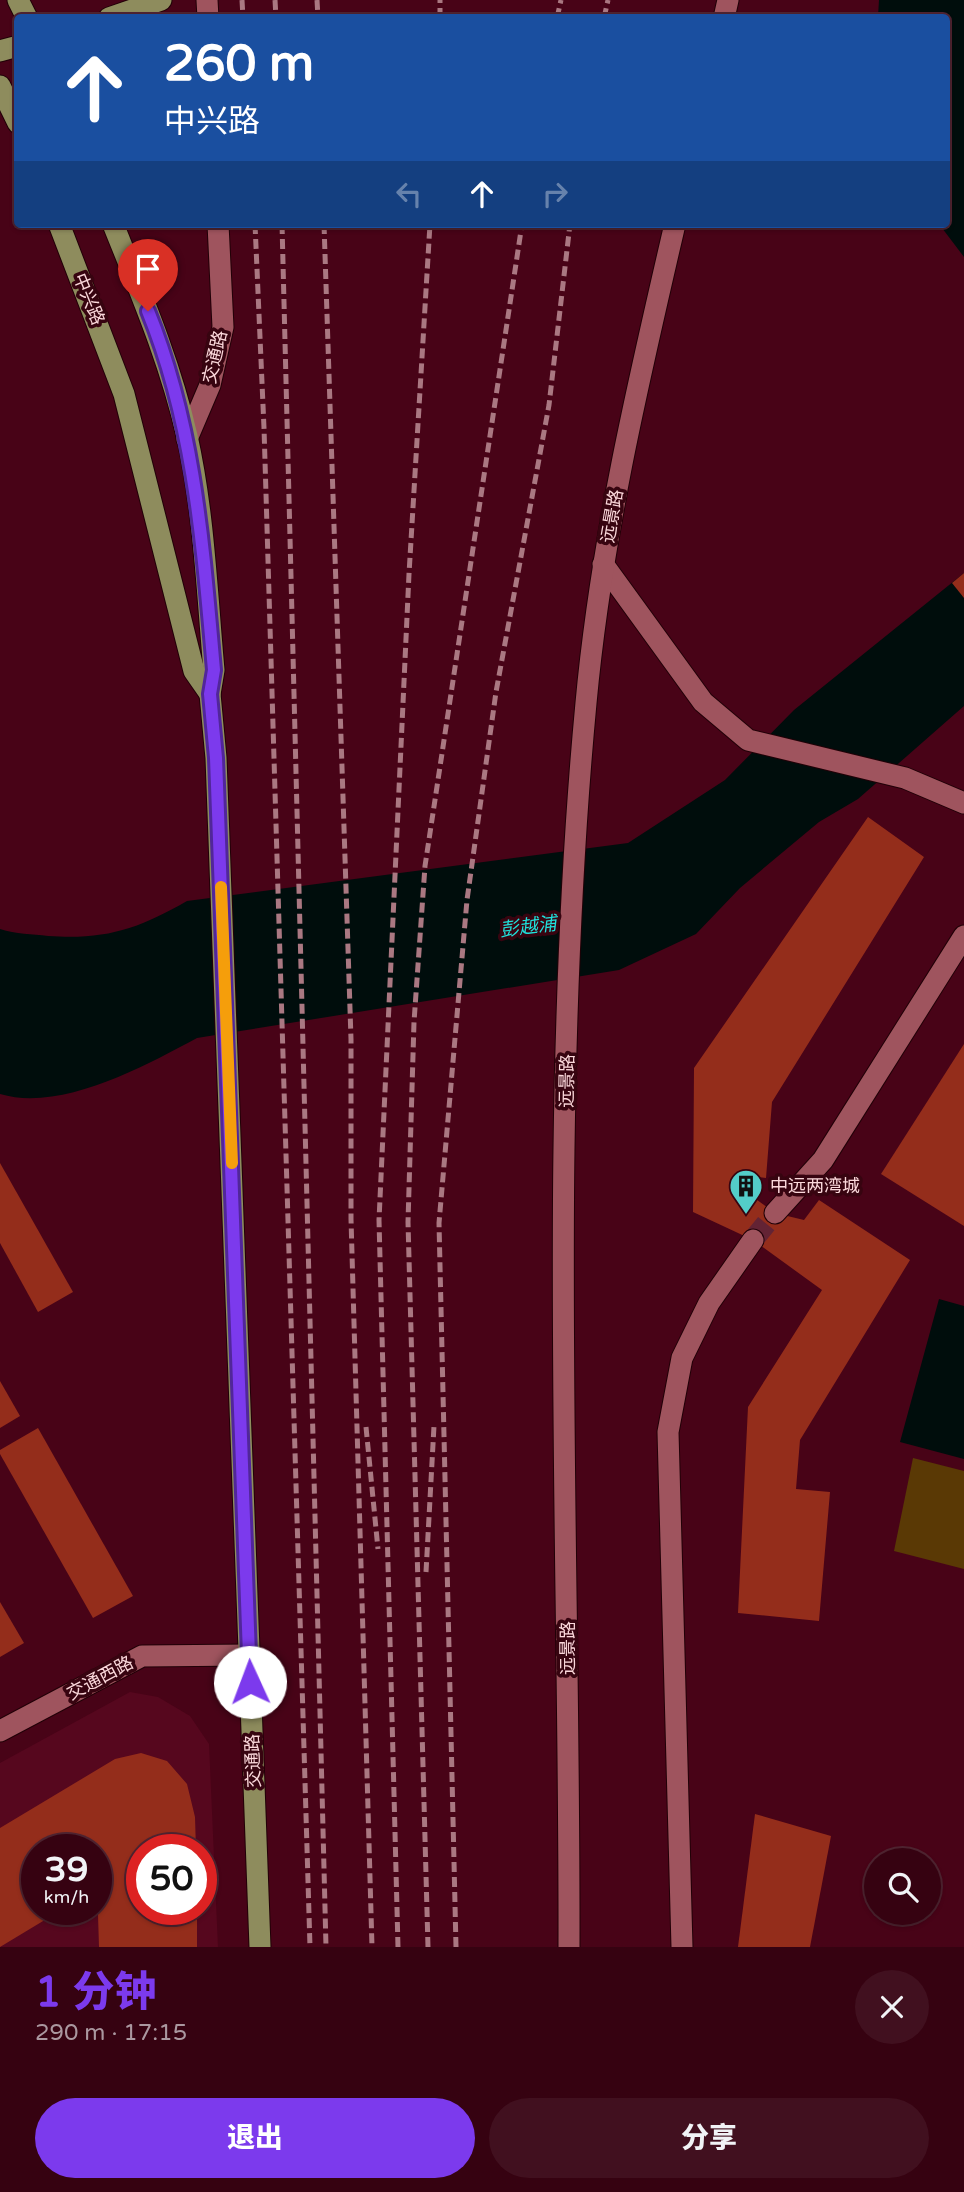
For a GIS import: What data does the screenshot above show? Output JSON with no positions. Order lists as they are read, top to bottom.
{
  "streets": {
    "main road": ["中兴路", "交通路"],
    "street": ["远景路", "交通西路"]
  },
  "crossings": [
    ["中兴路", "交通路"],
    ["交通路", "交通西路"]
  ],
  "water": ["彭越浦"],
  "places": {
    "building": ["中远两湾城"]
  },
  "page": {
    "turn": ["260 m", "中兴路"],
    "speed": "39 km/h",
    "limit": "50",
    "heading": ["1 分钟", "290 m · 17:15"],
    "buttons": ["退出", "分享"]
  }
}
